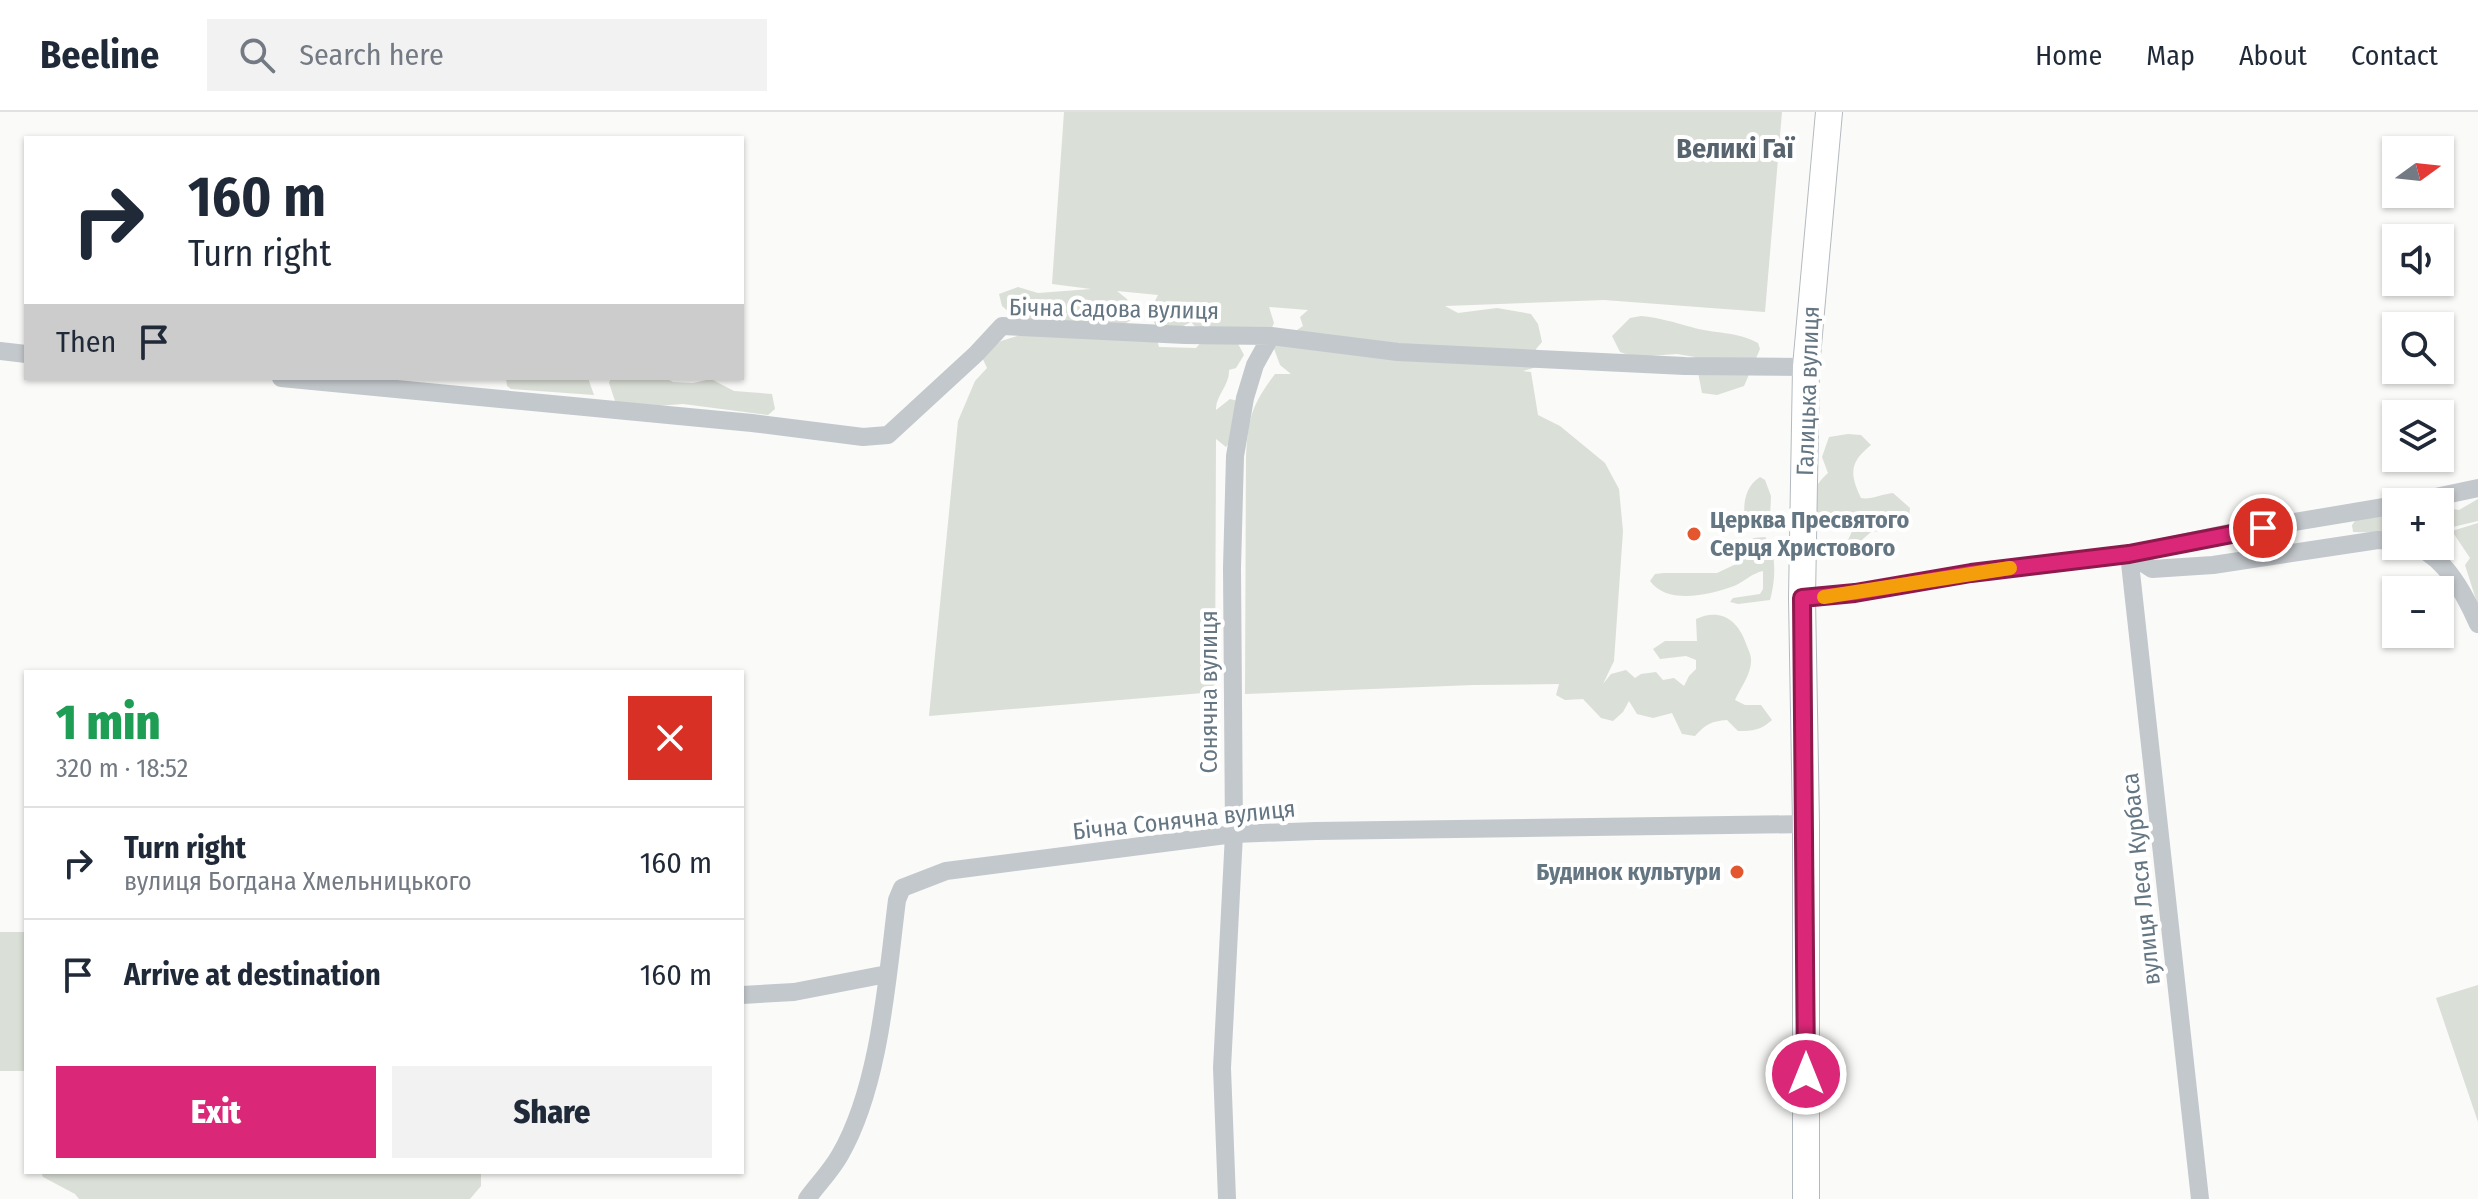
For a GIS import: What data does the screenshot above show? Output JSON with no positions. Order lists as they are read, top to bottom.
{
  "streets": {
    "street": [
      "Бічна Садова вулиця",
      "Галицька вулиця",
      "Сонячна вулиця",
      "Бічна Сонячна вулиця",
      "вулиця Леся Курбаса"
    ]
  },
  "crossings": [
    ["Бічна Садова вулиця", "Галицька вулиця"],
    ["Бічна Садова вулиця", "Сонячна вулиця"],
    ["Галицька вулиця", "Бічна Сонячна вулиця"],
    ["Сонячна вулиця", "Бічна Сонячна вулиця"]
  ],
  "districts": ["Великі Гаї"],
  "places": ["Церква Пресвятого Серця Христового", "Будинок культури"],
  "north": "right",
  "page": {
    "header": "Beeline",
    "search": "Search here",
    "nav": [
      "Home",
      "Map",
      "About",
      "Contact"
    ],
    "map_buttons": ["+", "−"],
    "turn": ["160 m", "Turn right"],
    "then": "Then",
    "heading": ["1 min", "320 m · 18:52"],
    "list": [
      {
        "name": "Turn right",
        "note": "вулиця Богдана Хмельницького",
        "value": "160 m"
      },
      {
        "name": "Arrive at destination",
        "value": "160 m"
      }
    ],
    "buttons": ["Exit", "Share"]
  }
}
